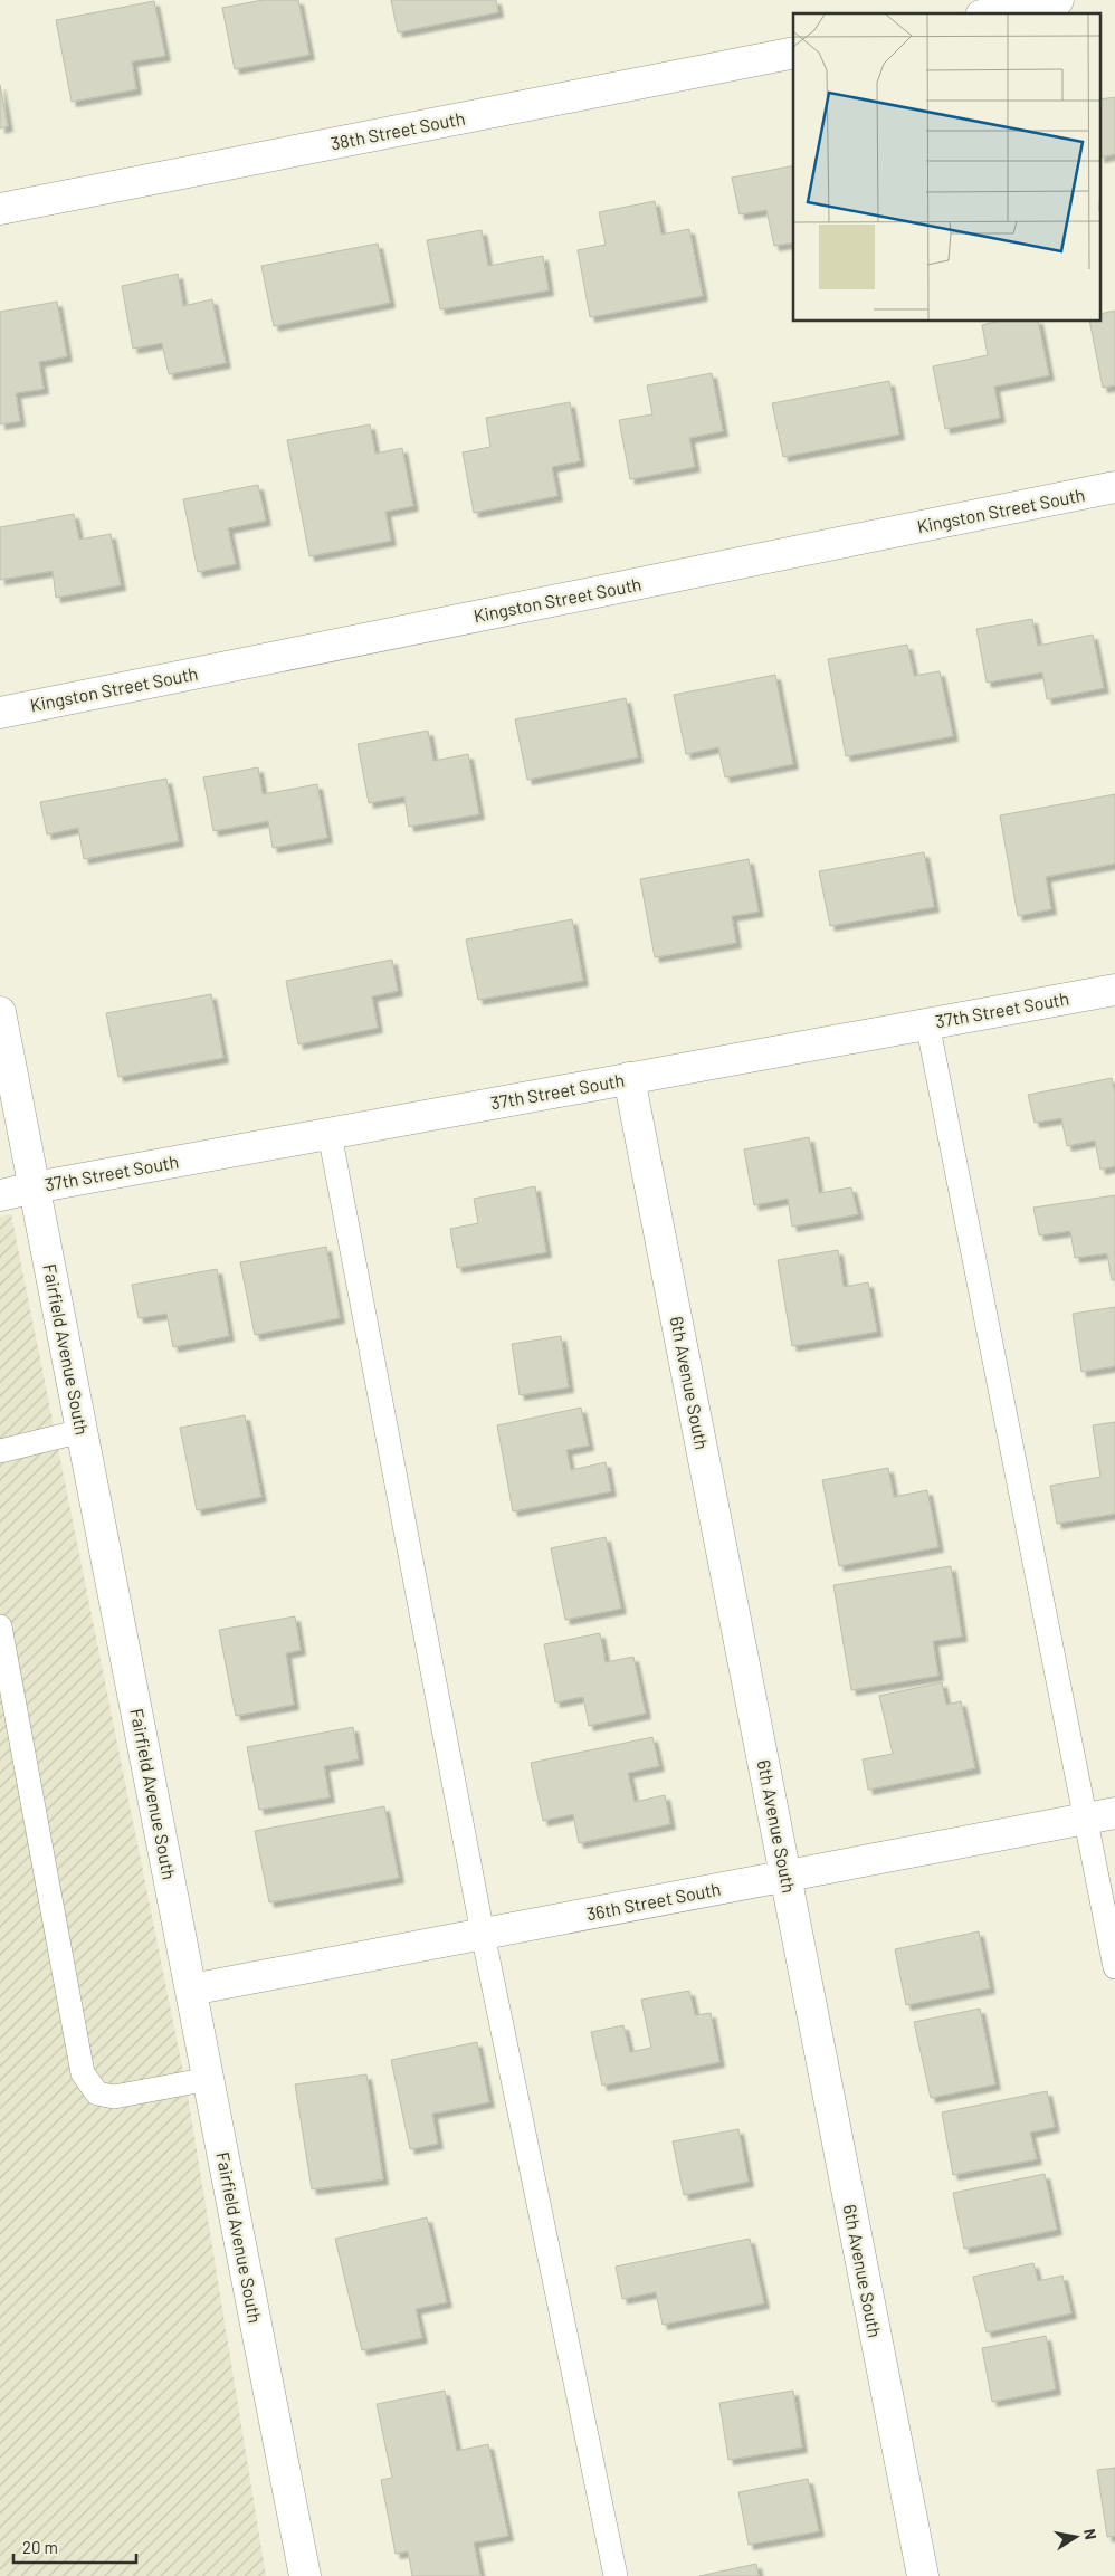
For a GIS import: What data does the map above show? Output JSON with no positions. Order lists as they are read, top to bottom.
{
  "streets": {
    "street": [
      "38th Street South",
      "Kingston Street South",
      "37th Street South",
      "Fairfield Avenue South",
      "6th Avenue South",
      "36th Street South"
    ]
  },
  "crossings": [
    ["37th Street South", "Fairfield Avenue South"],
    ["37th Street South", "6th Avenue South"],
    ["Fairfield Avenue South", "36th Street South"],
    ["6th Avenue South", "36th Street South"]
  ],
  "scale_bar": "20 m",
  "north": "right"
}
